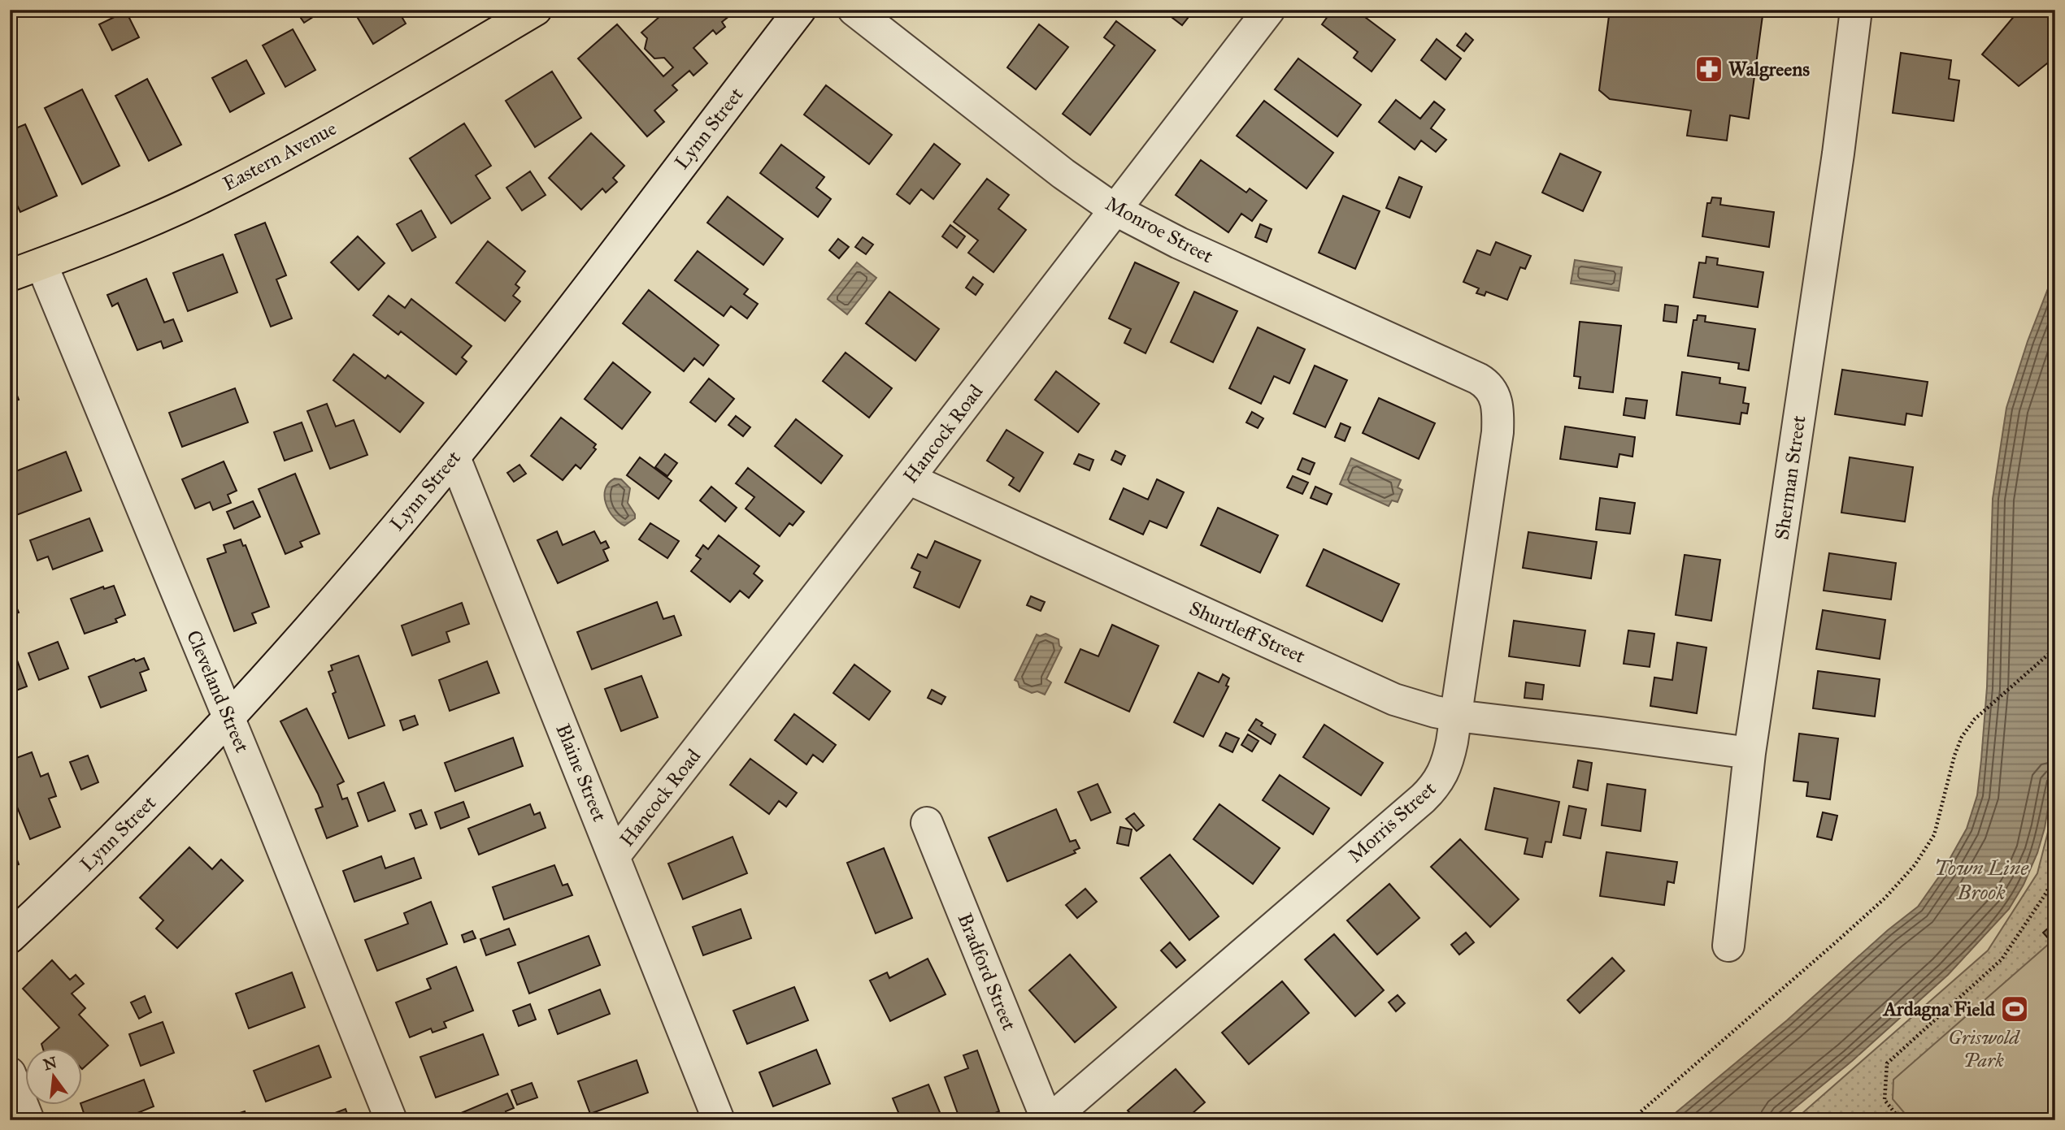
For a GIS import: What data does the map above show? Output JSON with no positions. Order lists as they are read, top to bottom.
{
  "streets": {
    "main road": ["Eastern Avenue"],
    "street": [
      "Lynn Street",
      "Monroe Street",
      "Hancock Road",
      "Sherman Street",
      "Shurtleff Street",
      "Cleveland Street",
      "Blaine Street",
      "Morris Street",
      "Bradford Street"
    ]
  },
  "crossings": [
    ["Lynn Street", "Cleveland Street"],
    ["Lynn Street", "Blaine Street"],
    ["Eastern Avenue", "Cleveland Street"],
    ["Monroe Street", "Hancock Road"],
    ["Monroe Street", "Morris Street"],
    ["Hancock Road", "Shurtleff Street"],
    ["Hancock Road", "Blaine Street"],
    ["Sherman Street", "Shurtleff Street"],
    ["Shurtleff Street", "Morris Street"],
    ["Morris Street", "Bradford Street"]
  ],
  "water": ["Town Line Brook"],
  "parks": ["Griswold Park"],
  "places": {
    "pharmacy": ["Walgreens"],
    "sports": ["Ardagna Field"]
  },
  "north": "top"
}
